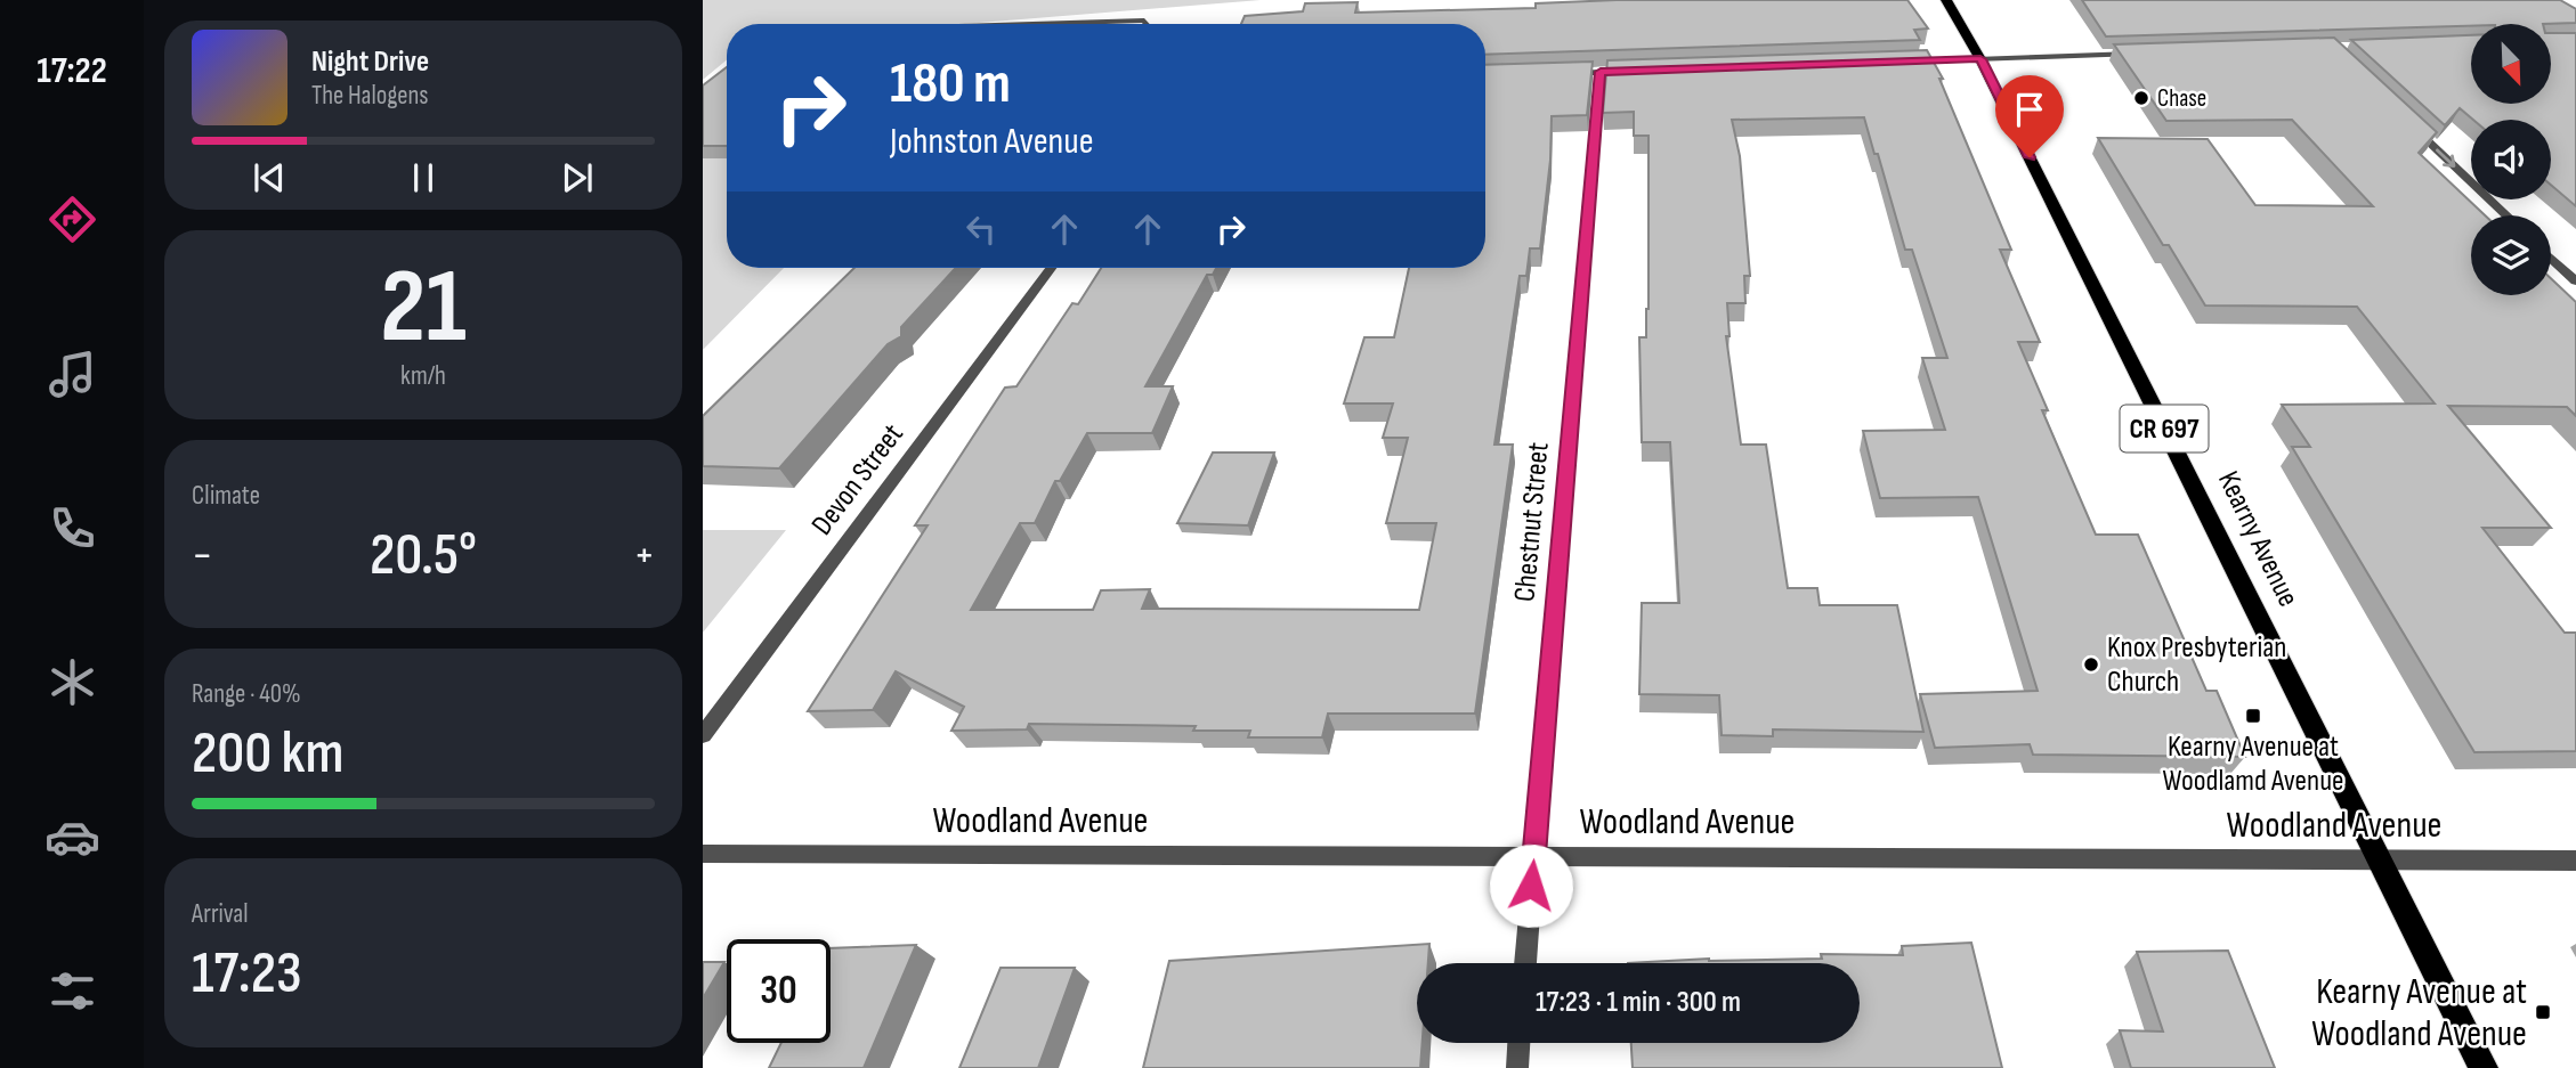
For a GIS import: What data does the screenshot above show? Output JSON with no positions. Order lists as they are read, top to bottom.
{
  "streets": {
    "main road": ["CR 697", "Kearny Avenue"],
    "street": ["Devon Street", "Chestnut Street", "Woodland Avenue"]
  },
  "crossings": [
    ["Chestnut Street", "Woodland Avenue"],
    ["Kearny Avenue", "Woodland Avenue"]
  ],
  "places": {
    "other": ["Chase", "Knox Presbyterian Church"],
    "transit": ["Kearny Avenue at Woodlamd Avenue", "Kearny Avenue at Woodland Avenue"]
  },
  "north": "bottom right",
  "page": {
    "tabs": "17:22",
    "turn": ["180 m", "Johnston Avenue"],
    "song": ["Night Drive", "The Halogens"],
    "tile": [
      ["21", "km/h"],
      "Climate",
      ["Range · 40%", "200 km"],
      ["Arrival", "17:23"]
    ],
    "heat": ["−", "20.5°", "+"],
    "limit": "30",
    "trip": "17:23 · 1 min · 300 m"
  }
}
